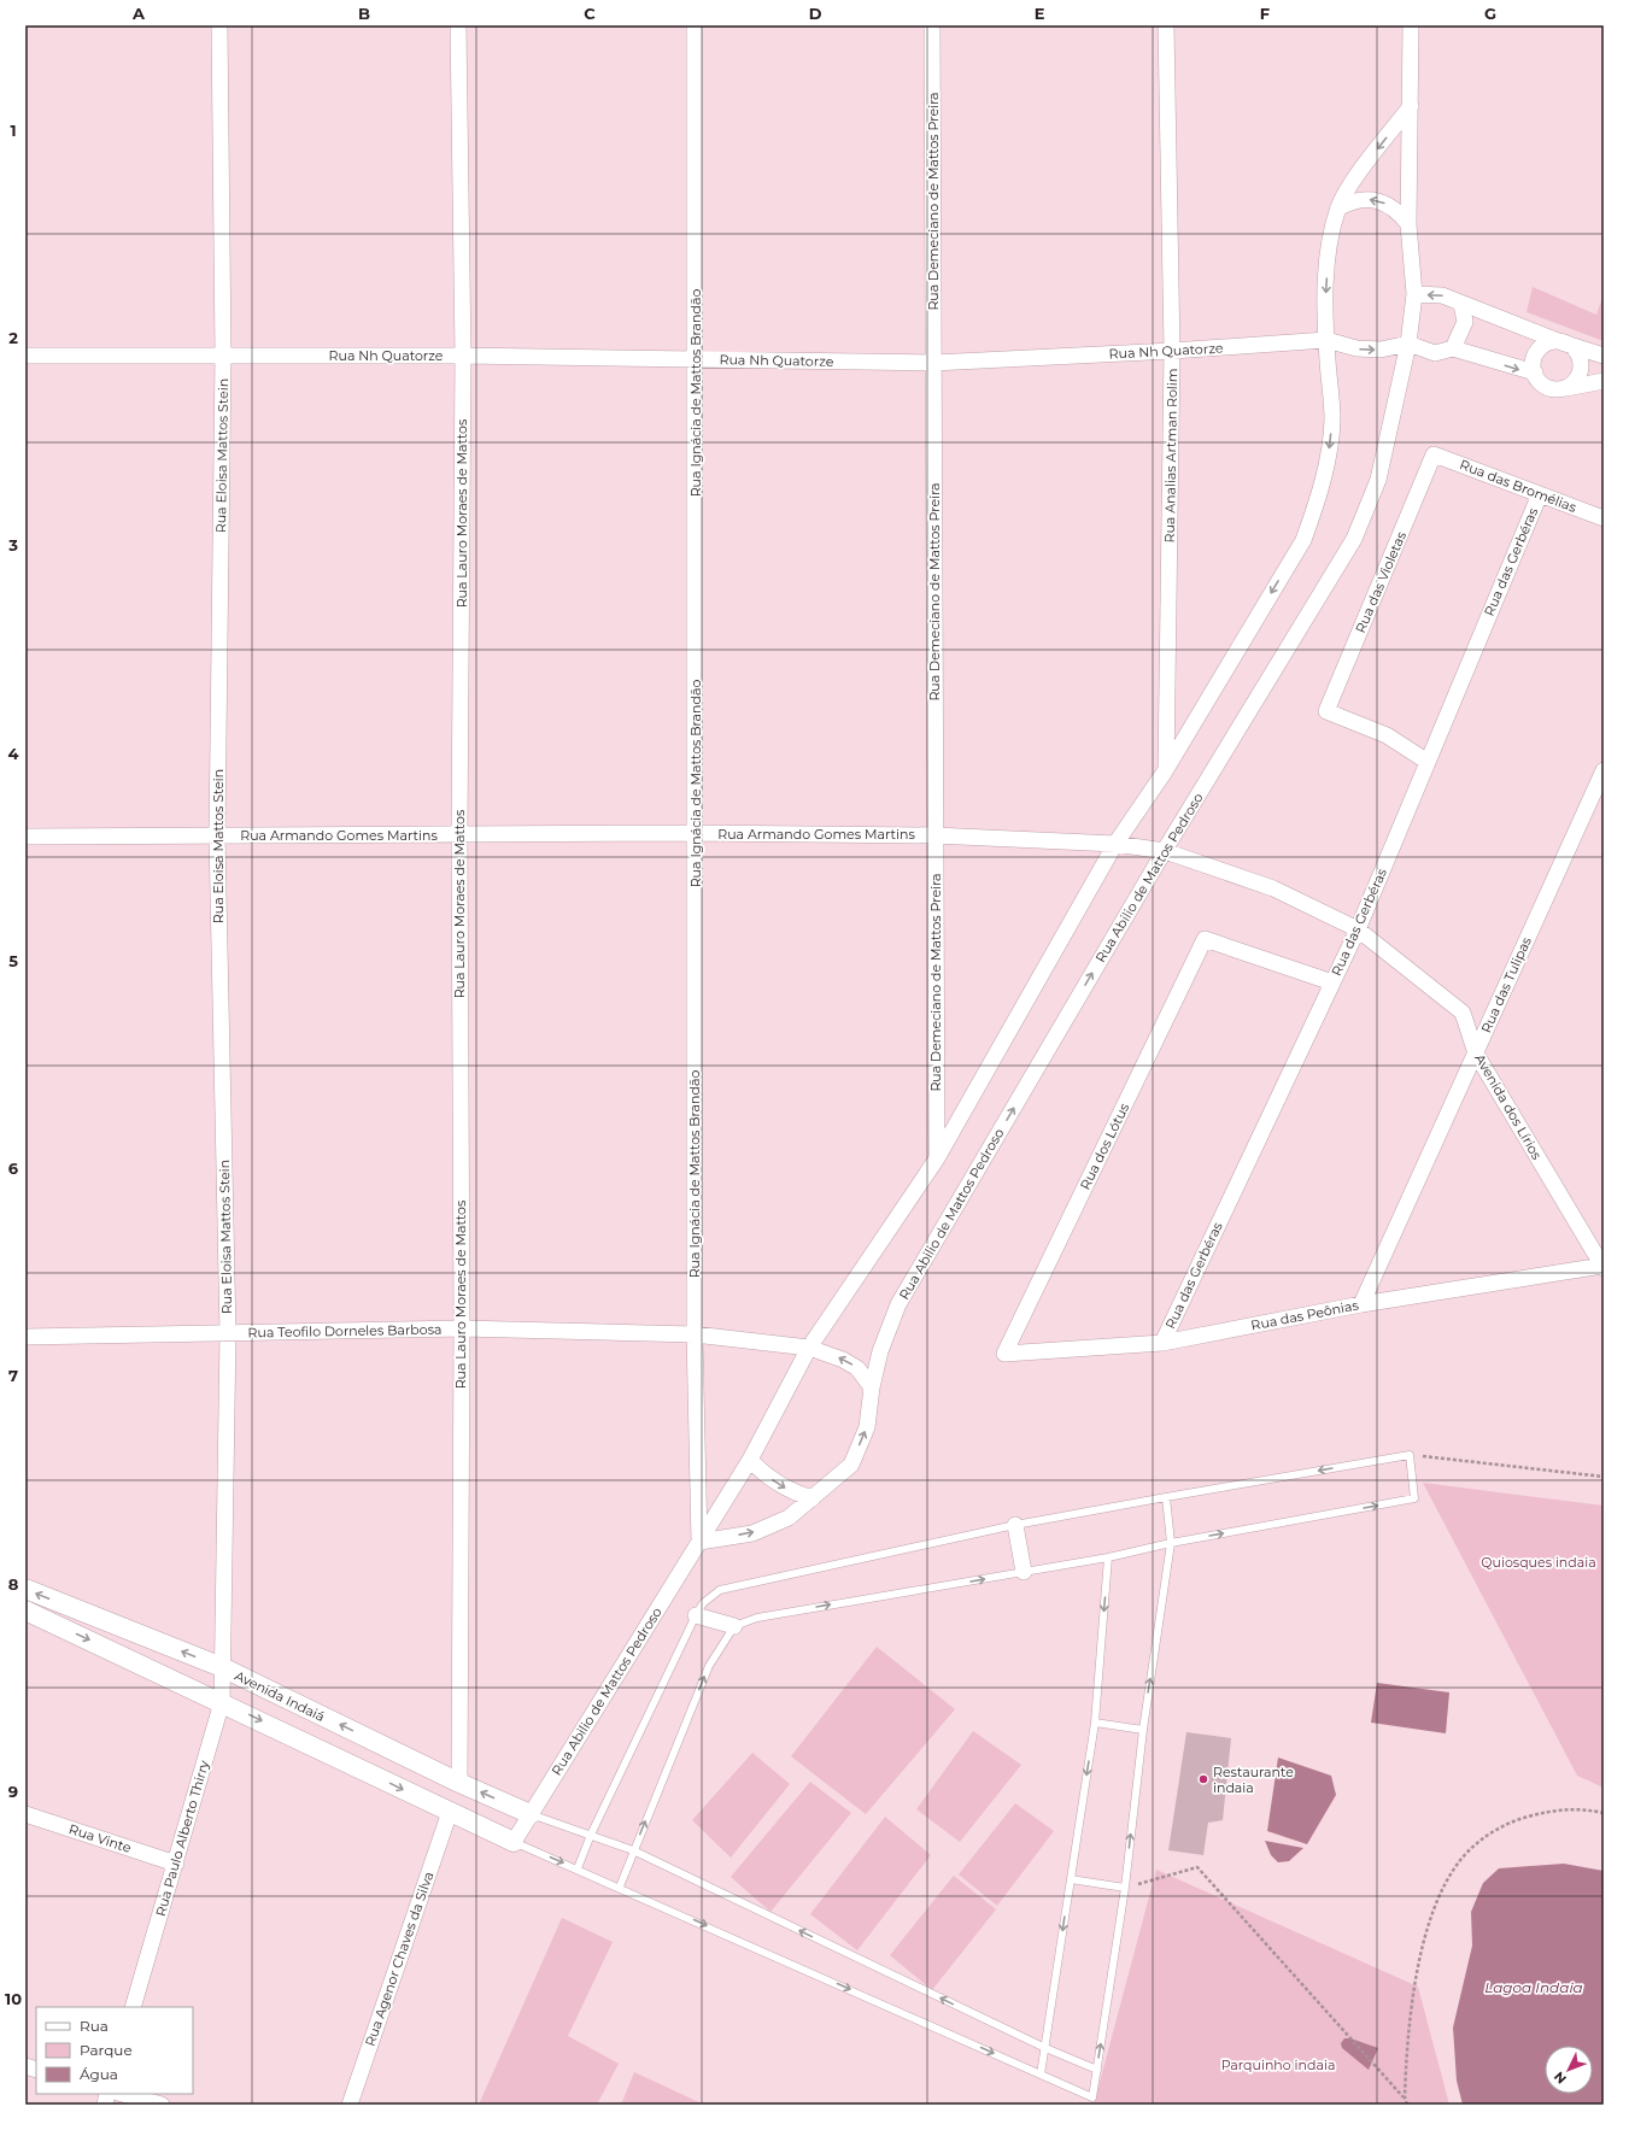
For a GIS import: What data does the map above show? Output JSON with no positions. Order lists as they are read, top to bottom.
{
  "streets": {
    "street": [
      "Rua Demeciano de Mattos Preira",
      "Rua Nh Quatorze",
      "Rua Ignácia de Mattos Brandão",
      "Rua Eloisa Mattos Stein",
      "Rua Analias Artman Rolim",
      "Rua das Bromélias",
      "Rua Lauro Moraes de Mattos",
      "Rua das Gerbéras",
      "Rua das Violetas",
      "Rua Armando Gomes Martins",
      "Rua Abilio de Mattos Pedroso",
      "Rua das Tulipas",
      "Avenida dos Lírios",
      "Rua dos Lótus",
      "Rua das Peônias",
      "Rua Teofilo Dorneles Barbosa",
      "Avenida Indaiá",
      "Rua Vinte",
      "Rua Paulo Alberto Thirry",
      "Rua Agenor Chaves da Silva"
    ]
  },
  "crossings": [
    ["Rua Demeciano de Mattos Preira", "Rua Nh Quatorze"],
    ["Rua Demeciano de Mattos Preira", "Rua Armando Gomes Martins"],
    ["Rua Demeciano de Mattos Preira", "Rua Abilio de Mattos Pedroso"],
    ["Rua Nh Quatorze", "Rua Ignácia de Mattos Brandão"],
    ["Rua Nh Quatorze", "Rua Eloisa Mattos Stein"],
    ["Rua Nh Quatorze", "Rua Analias Artman Rolim"],
    ["Rua Nh Quatorze", "Rua Lauro Moraes de Mattos"],
    ["Rua Nh Quatorze", "Rua Abilio de Mattos Pedroso"],
    ["Rua Ignácia de Mattos Brandão", "Rua Armando Gomes Martins"],
    ["Rua Ignácia de Mattos Brandão", "Rua Abilio de Mattos Pedroso"],
    ["Rua Ignácia de Mattos Brandão", "Rua Teofilo Dorneles Barbosa"],
    ["Rua Eloisa Mattos Stein", "Rua Armando Gomes Martins"],
    ["Rua Eloisa Mattos Stein", "Rua Teofilo Dorneles Barbosa"],
    ["Rua Eloisa Mattos Stein", "Avenida Indaiá"],
    ["Rua Eloisa Mattos Stein", "Rua Paulo Alberto Thirry"],
    ["Rua Analias Artman Rolim", "Rua Abilio de Mattos Pedroso"],
    ["Rua das Bromélias", "Rua das Gerbéras"],
    ["Rua das Bromélias", "Rua das Violetas"],
    ["Rua Lauro Moraes de Mattos", "Rua Armando Gomes Martins"],
    ["Rua Lauro Moraes de Mattos", "Rua Teofilo Dorneles Barbosa"],
    ["Rua Lauro Moraes de Mattos", "Avenida Indaiá"],
    ["Rua das Gerbéras", "Rua das Violetas"],
    ["Rua das Gerbéras", "Avenida dos Lírios"],
    ["Rua das Gerbéras", "Rua dos Lótus"],
    ["Rua das Gerbéras", "Rua das Peônias"],
    ["Rua Armando Gomes Martins", "Rua Abilio de Mattos Pedroso"],
    ["Rua Armando Gomes Martins", "Avenida dos Lírios"],
    ["Rua Abilio de Mattos Pedroso", "Avenida dos Lírios"],
    ["Rua Abilio de Mattos Pedroso", "Rua Teofilo Dorneles Barbosa"],
    ["Rua Abilio de Mattos Pedroso", "Avenida Indaiá"],
    ["Rua das Tulipas", "Avenida dos Lírios"],
    ["Rua das Tulipas", "Rua das Peônias"],
    ["Avenida dos Lírios", "Rua das Peônias"],
    ["Rua dos Lótus", "Rua das Peônias"],
    ["Avenida Indaiá", "Rua Paulo Alberto Thirry"],
    ["Rua Vinte", "Rua Paulo Alberto Thirry"]
  ],
  "water": ["Lagoa Indaia"],
  "parks": ["Quiosques indaia", "Parquinho indaia"],
  "places": ["Restaurante indaia"],
  "legend": ["Rua", "Parque", "Água"],
  "north": "bottom left",
  "grid": {
    "columns": [
      "A",
      "B",
      "C",
      "D",
      "E",
      "F",
      "G"
    ],
    "rows": [
      "1",
      "2",
      "3",
      "4",
      "5",
      "6",
      "7",
      "8",
      "9",
      "10"
    ]
  }
}
